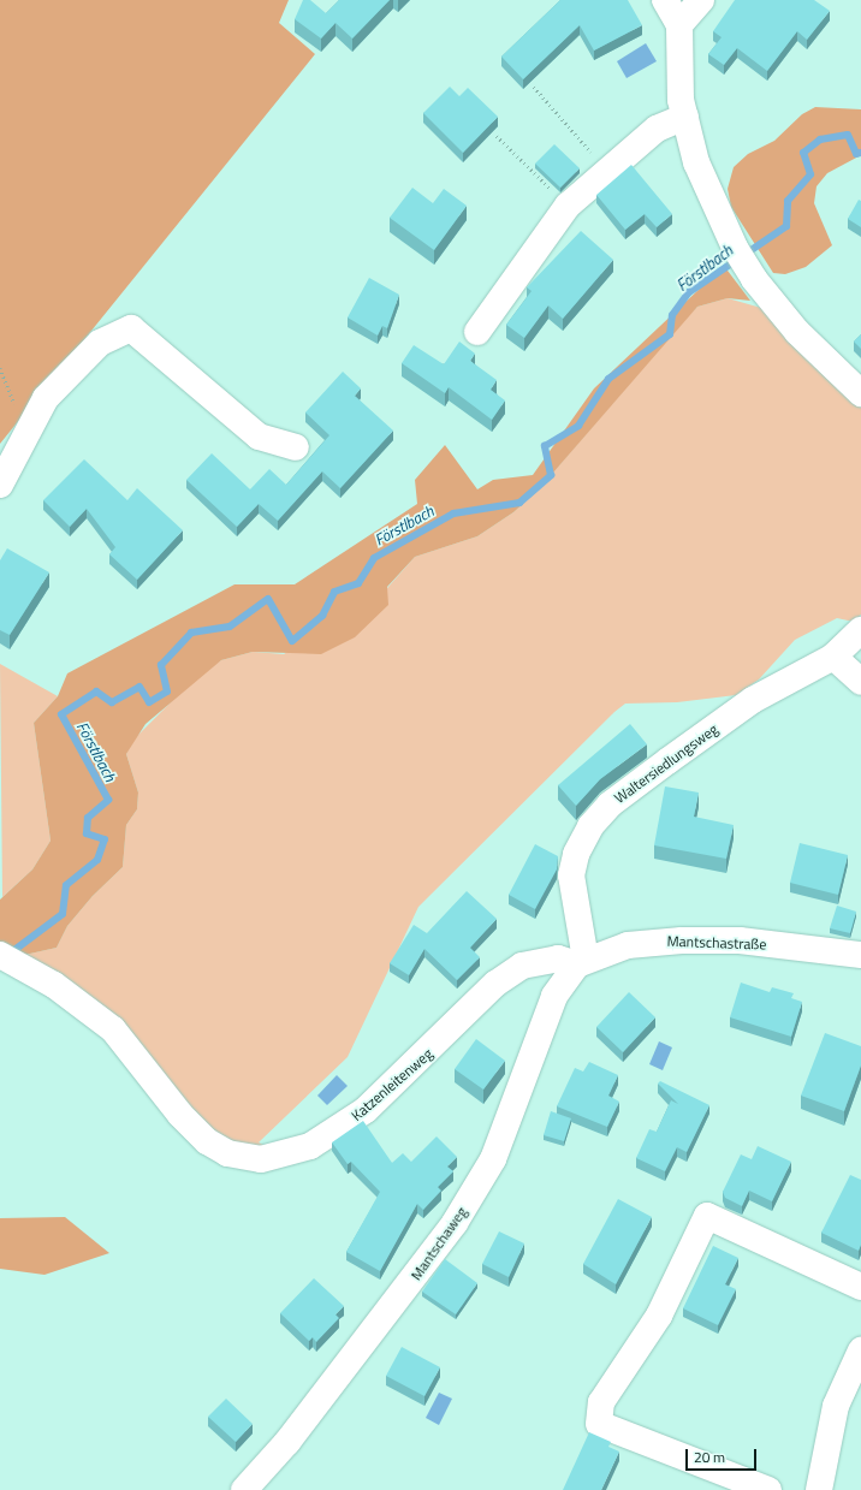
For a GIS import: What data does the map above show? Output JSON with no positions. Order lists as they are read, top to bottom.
{
  "streets": {
    "street": [
      "Waltersiedlungsweg",
      "Mantschastraße",
      "Katzenleitenweg",
      "Mantschaweg"
    ]
  },
  "crossings": [
    ["Waltersiedlungsweg", "Mantschastraße"],
    ["Waltersiedlungsweg", "Katzenleitenweg"],
    ["Waltersiedlungsweg", "Mantschaweg"],
    ["Mantschastraße", "Katzenleitenweg"],
    ["Mantschastraße", "Mantschaweg"],
    ["Katzenleitenweg", "Mantschaweg"]
  ],
  "water": ["Förstlbach"],
  "scale_bar": "20 m"
}
